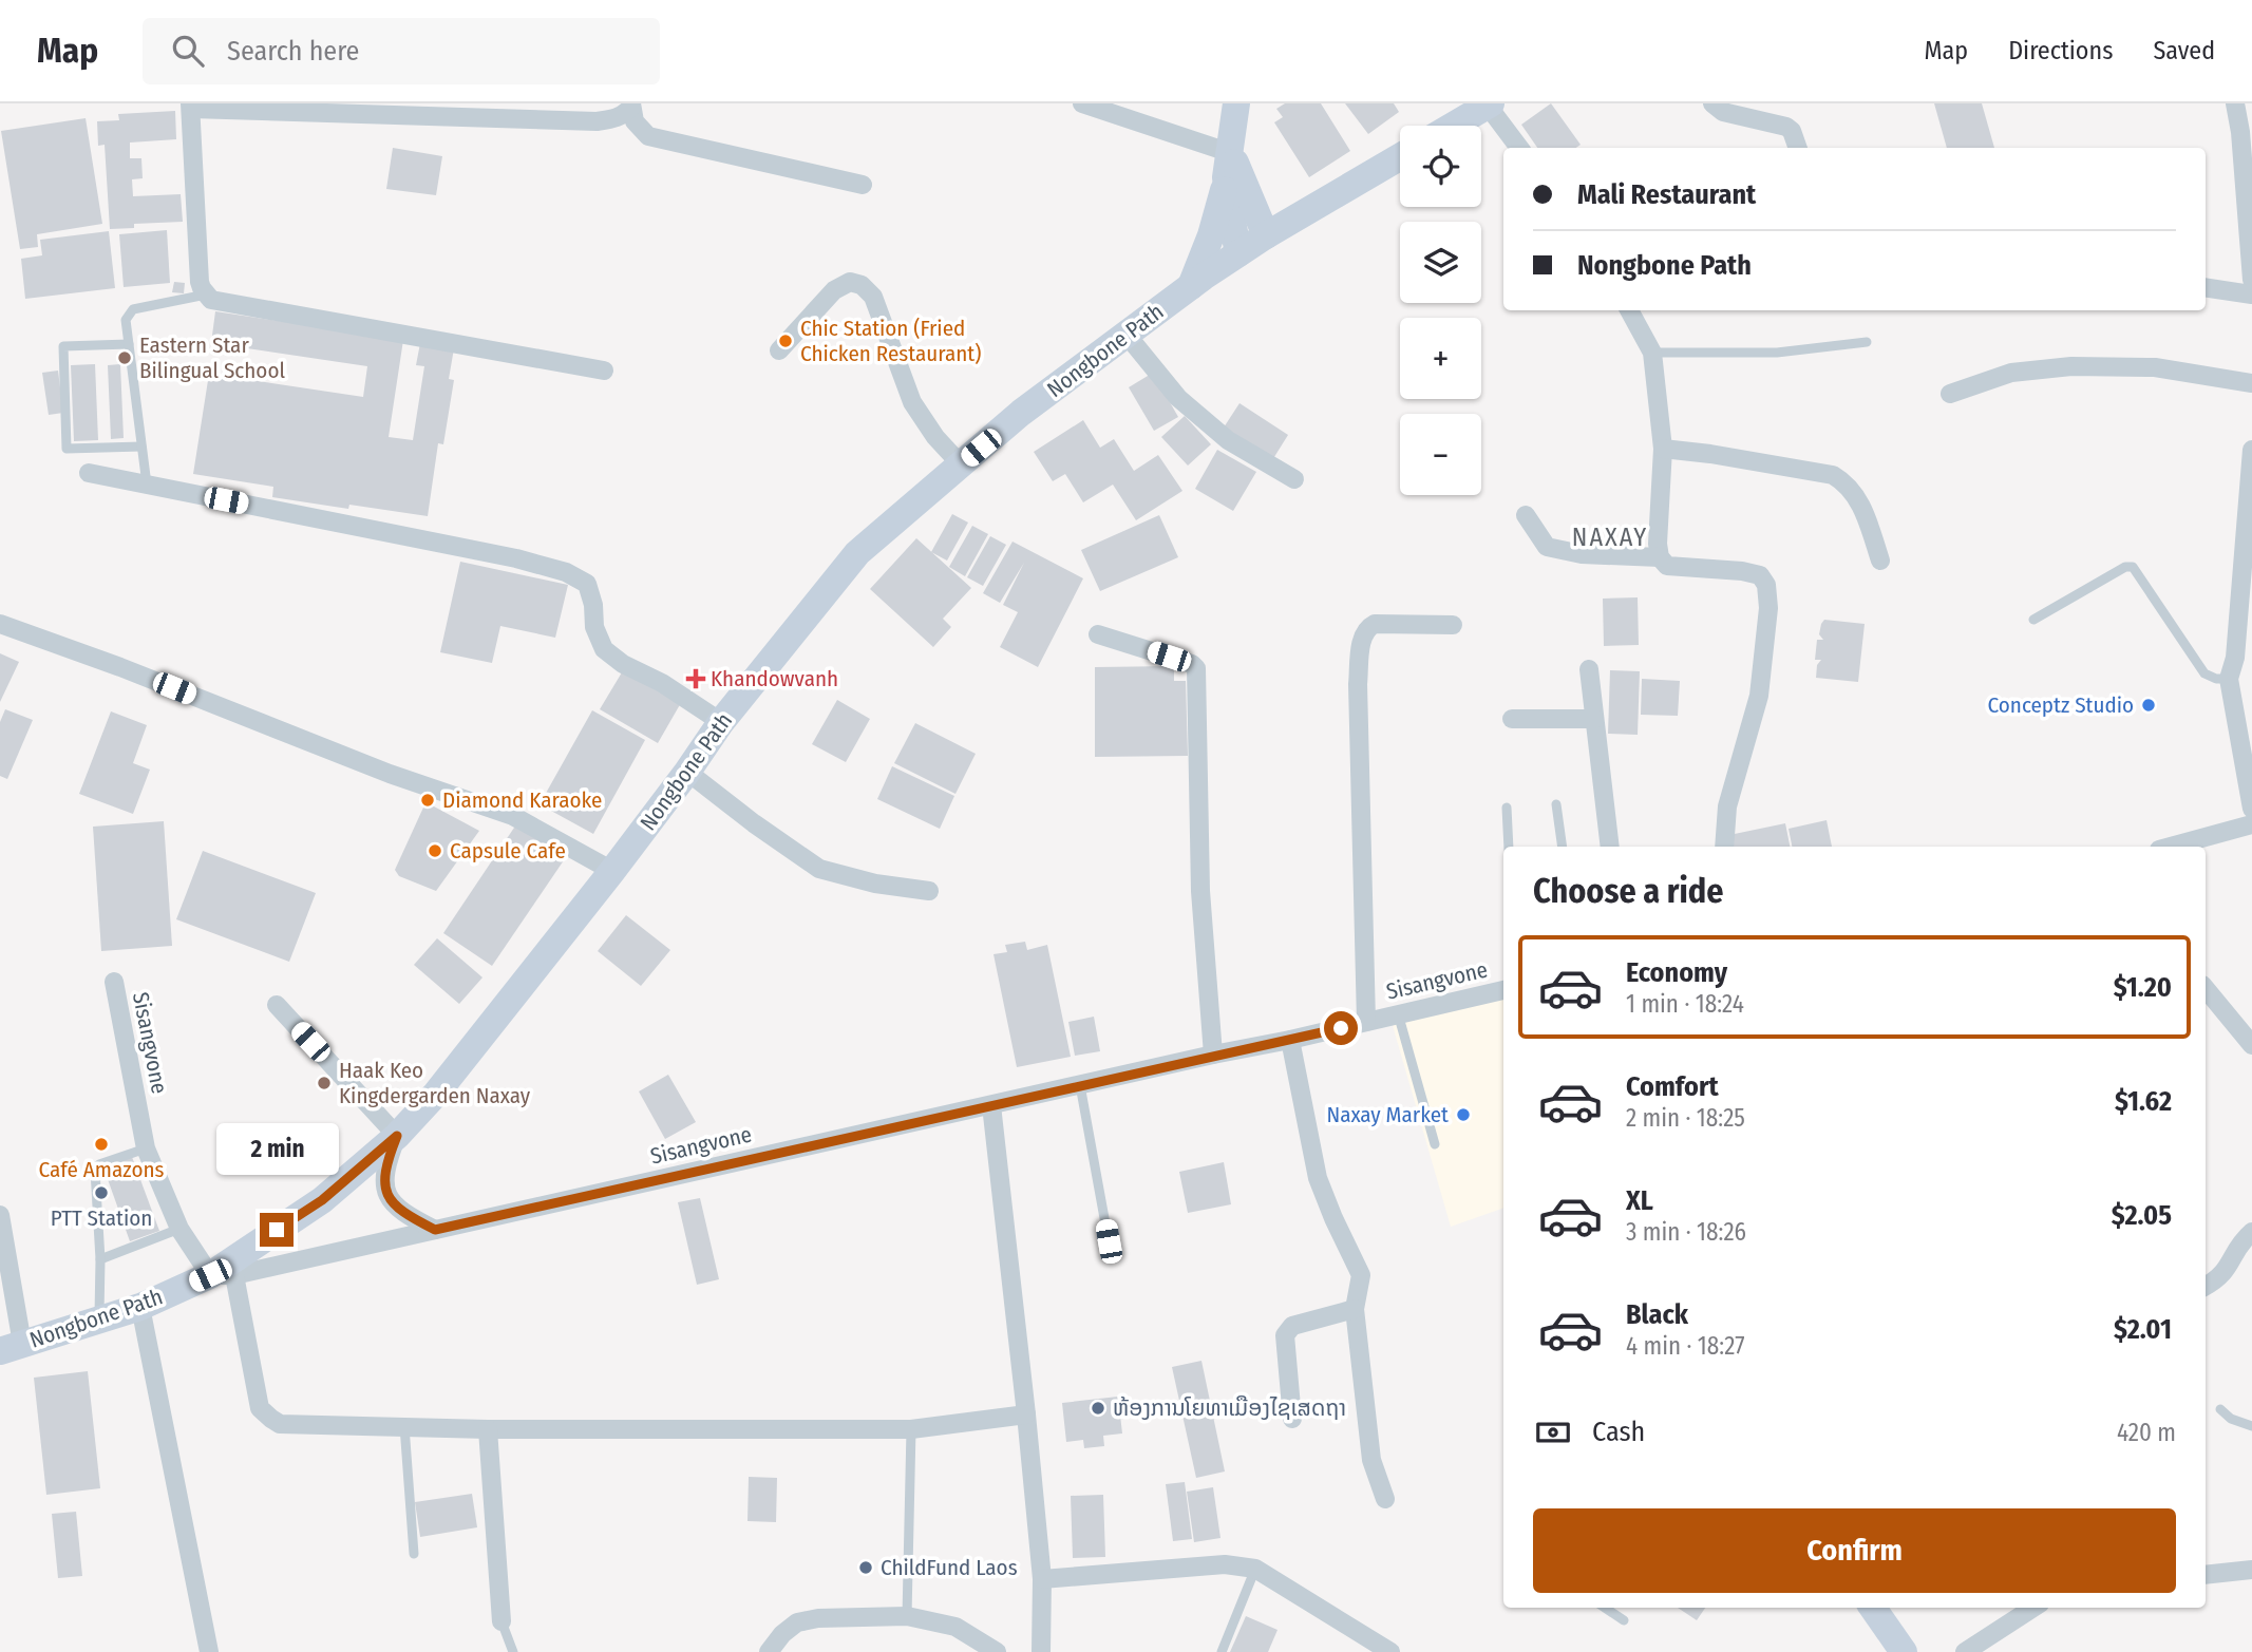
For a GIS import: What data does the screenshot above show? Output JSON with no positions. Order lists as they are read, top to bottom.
{
  "streets": {
    "street": ["Nongbone Path", "Sisangvone"]
  },
  "crossings": [
    ["Nongbone Path", "Sisangvone"]
  ],
  "districts": ["NAXAY"],
  "places": {
    "other": [
      "Chic Station (Fried Chicken Restaurant)",
      "Eastern Star Bilingual School",
      "Conceptz Studio",
      "Diamond Karaoke",
      "Capsule Cafe",
      "Haak Keo Kingdergarden Naxay",
      "Naxay Market",
      "Café Amazons",
      "PTT Station",
      "ຫ້ອງການໂຍທາເມືອງໄຊເສດຖາ",
      "ChildFund Laos"
    ],
    "health": ["Khandowvanh"]
  },
  "page": {
    "header": "Map",
    "search": "Search here",
    "nav": ["Map", "Directions", "Saved"],
    "map_buttons": ["+", "−"],
    "banner": ["Mali Restaurant", "Nongbone Path"],
    "heading": "Choose a ride",
    "list": [
      {
        "name": "Economy",
        "note": "1 min · 18:24",
        "value": "$1.20"
      },
      {
        "name": "Comfort",
        "note": "2 min · 18:25",
        "value": "$1.62"
      },
      {
        "name": "XL",
        "note": "3 min · 18:26",
        "value": "$2.05"
      },
      {
        "name": "Black",
        "note": "4 min · 18:27",
        "value": "$2.01"
      }
    ],
    "bubble": "2 min",
    "pay": ["Cash", "420 m"],
    "buttons": "Confirm"
  }
}
